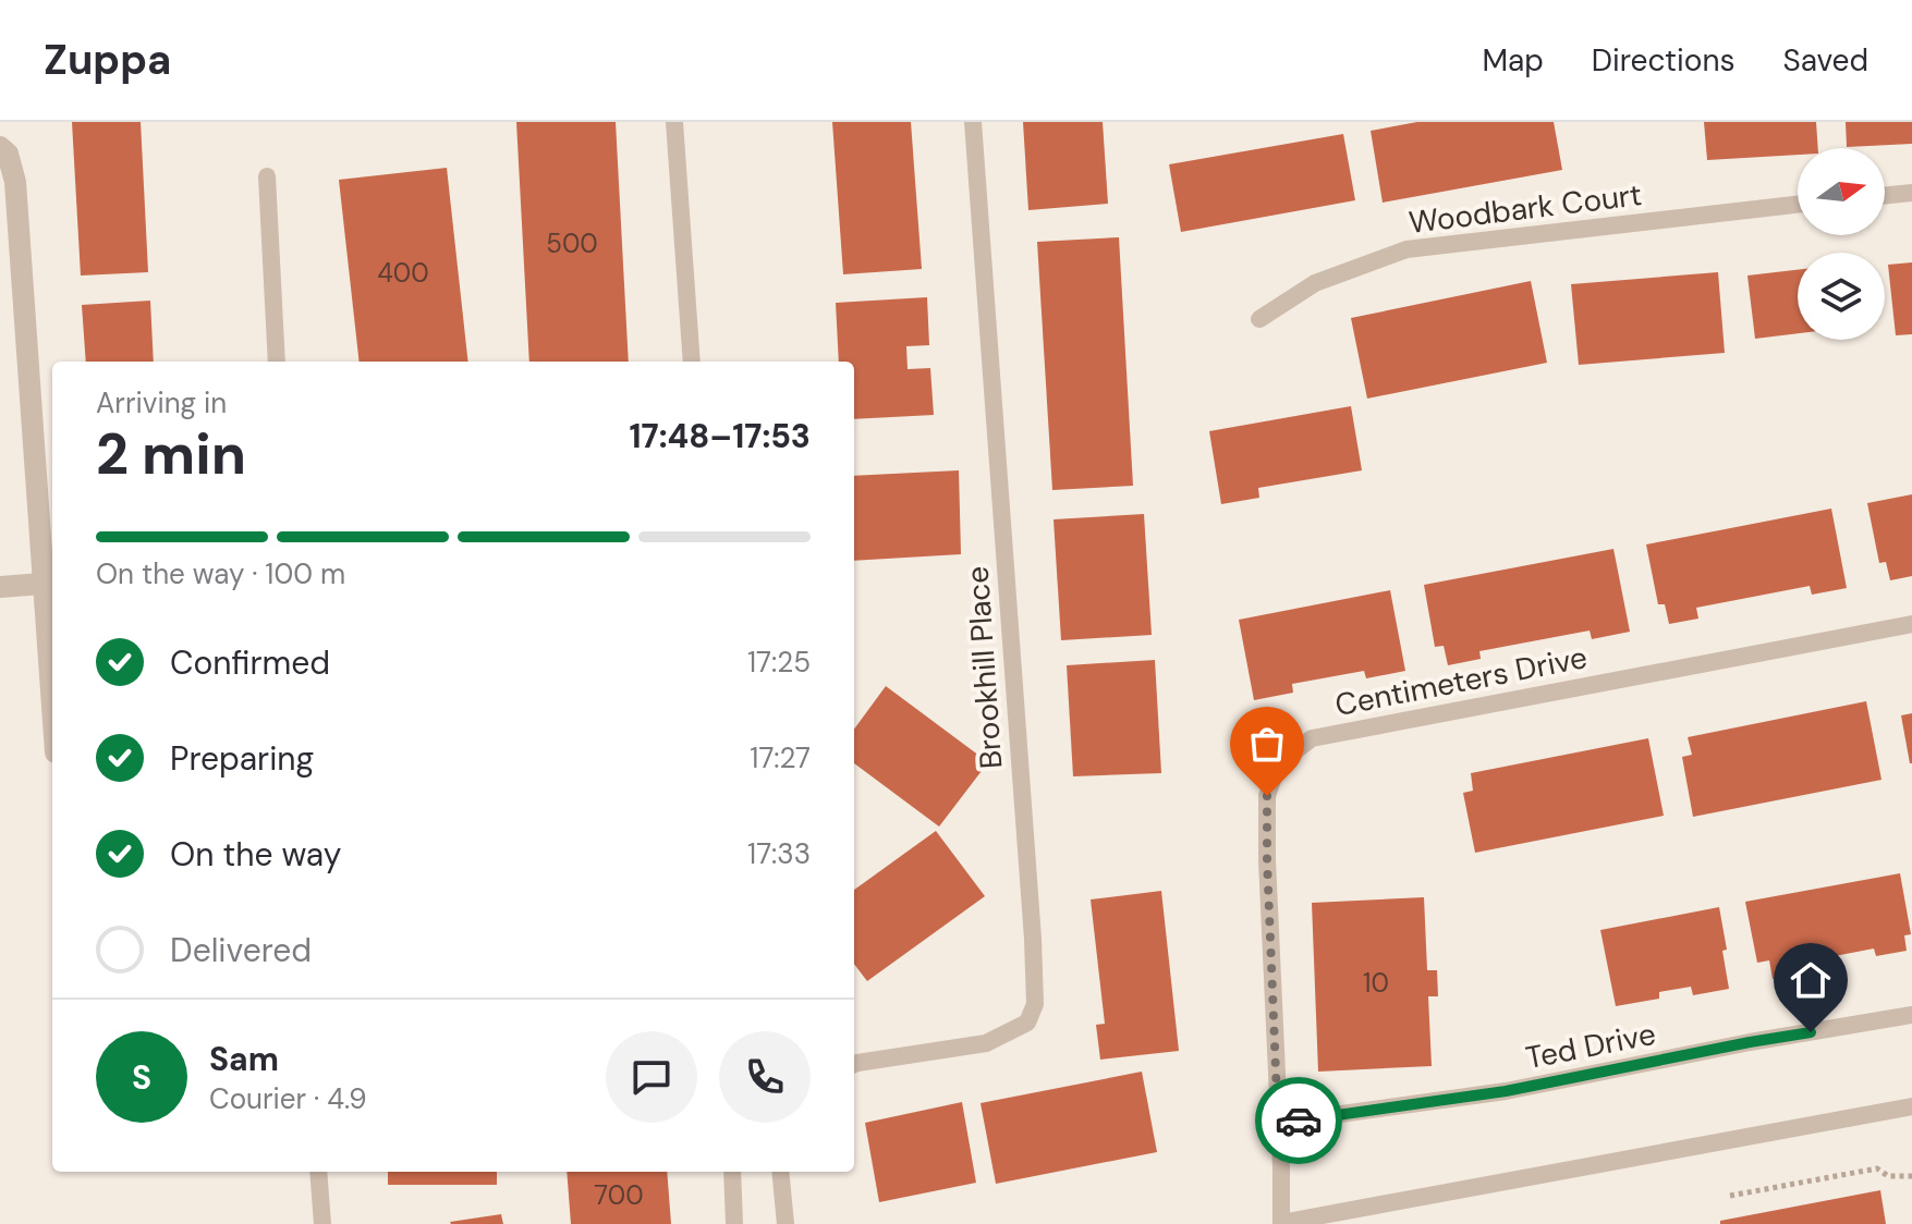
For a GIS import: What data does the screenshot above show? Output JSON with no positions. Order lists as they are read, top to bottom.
{
  "streets": {
    "lane": [
      "Woodbark Court",
      "Brookhill Place",
      "Centimeters Drive",
      "Ted Drive"
    ]
  },
  "crossings": [
    ["Centimeters Drive", "Ted Drive"]
  ],
  "house_numbers": [
    "500",
    "400",
    "10",
    "700"
  ],
  "north": "right",
  "page": {
    "header": "Zuppa",
    "nav": ["Map", "Directions", "Saved"],
    "heading": ["2 min", "Arriving in", "17:48–17:53"],
    "panel": ["Sam", "Courier · 4.9"],
    "bar": "On the way · 100 m",
    "list": [
      ["Confirmed", "17:25"],
      ["Preparing", "17:27"],
      ["On the way", "17:33"],
      "Delivered"
    ],
    "round": "S"
  }
}
